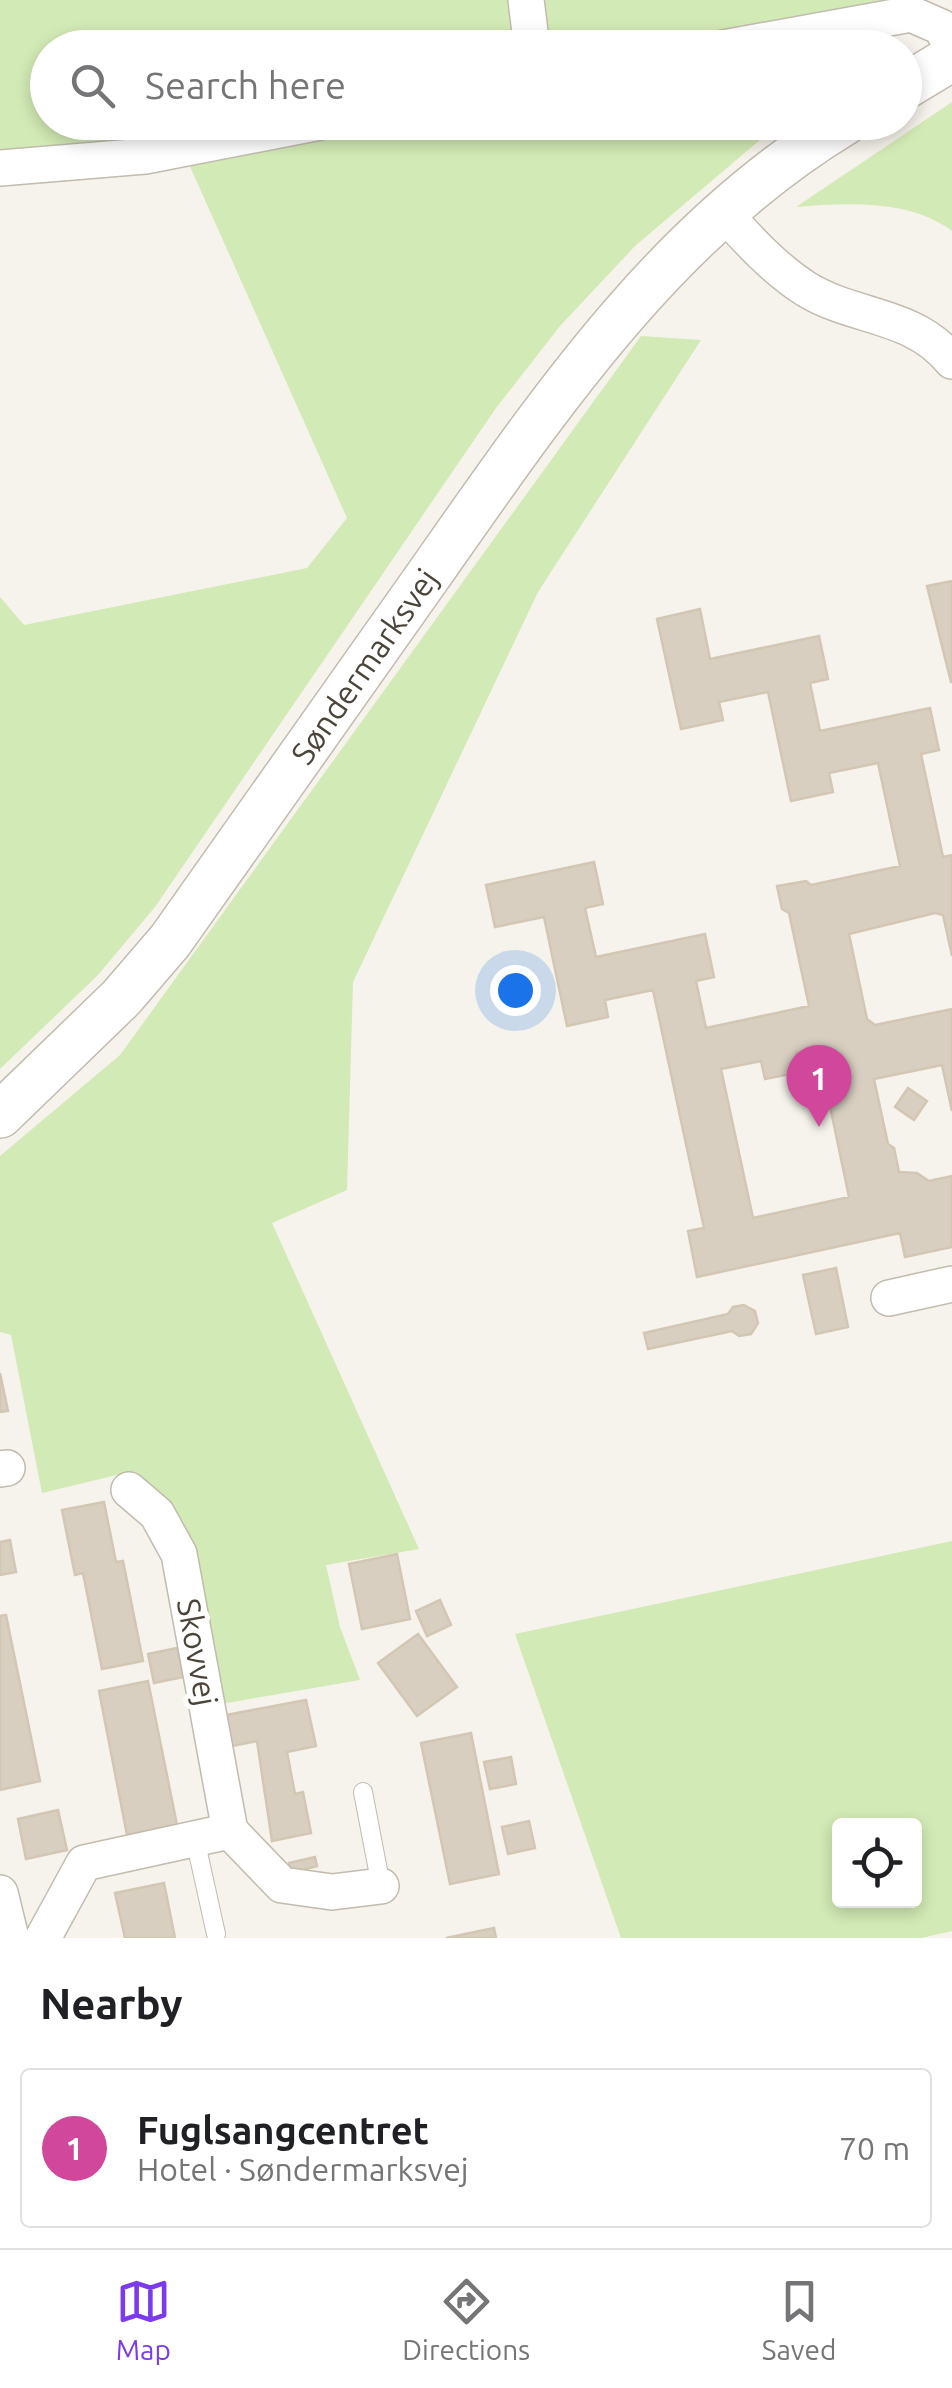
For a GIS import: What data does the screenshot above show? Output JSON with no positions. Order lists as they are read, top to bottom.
{
  "streets": {
    "street": ["Søndermarksvej", "Skovvej"]
  },
  "page": {
    "search": "Search here",
    "pins": "1",
    "heading": "Nearby",
    "list": [
      {
        "mark": "1",
        "name": "Fuglsangcentret",
        "note": "Hotel · Søndermarksvej",
        "value": "70 m"
      }
    ],
    "nav": ["Map", "Directions", "Saved"]
  }
}
